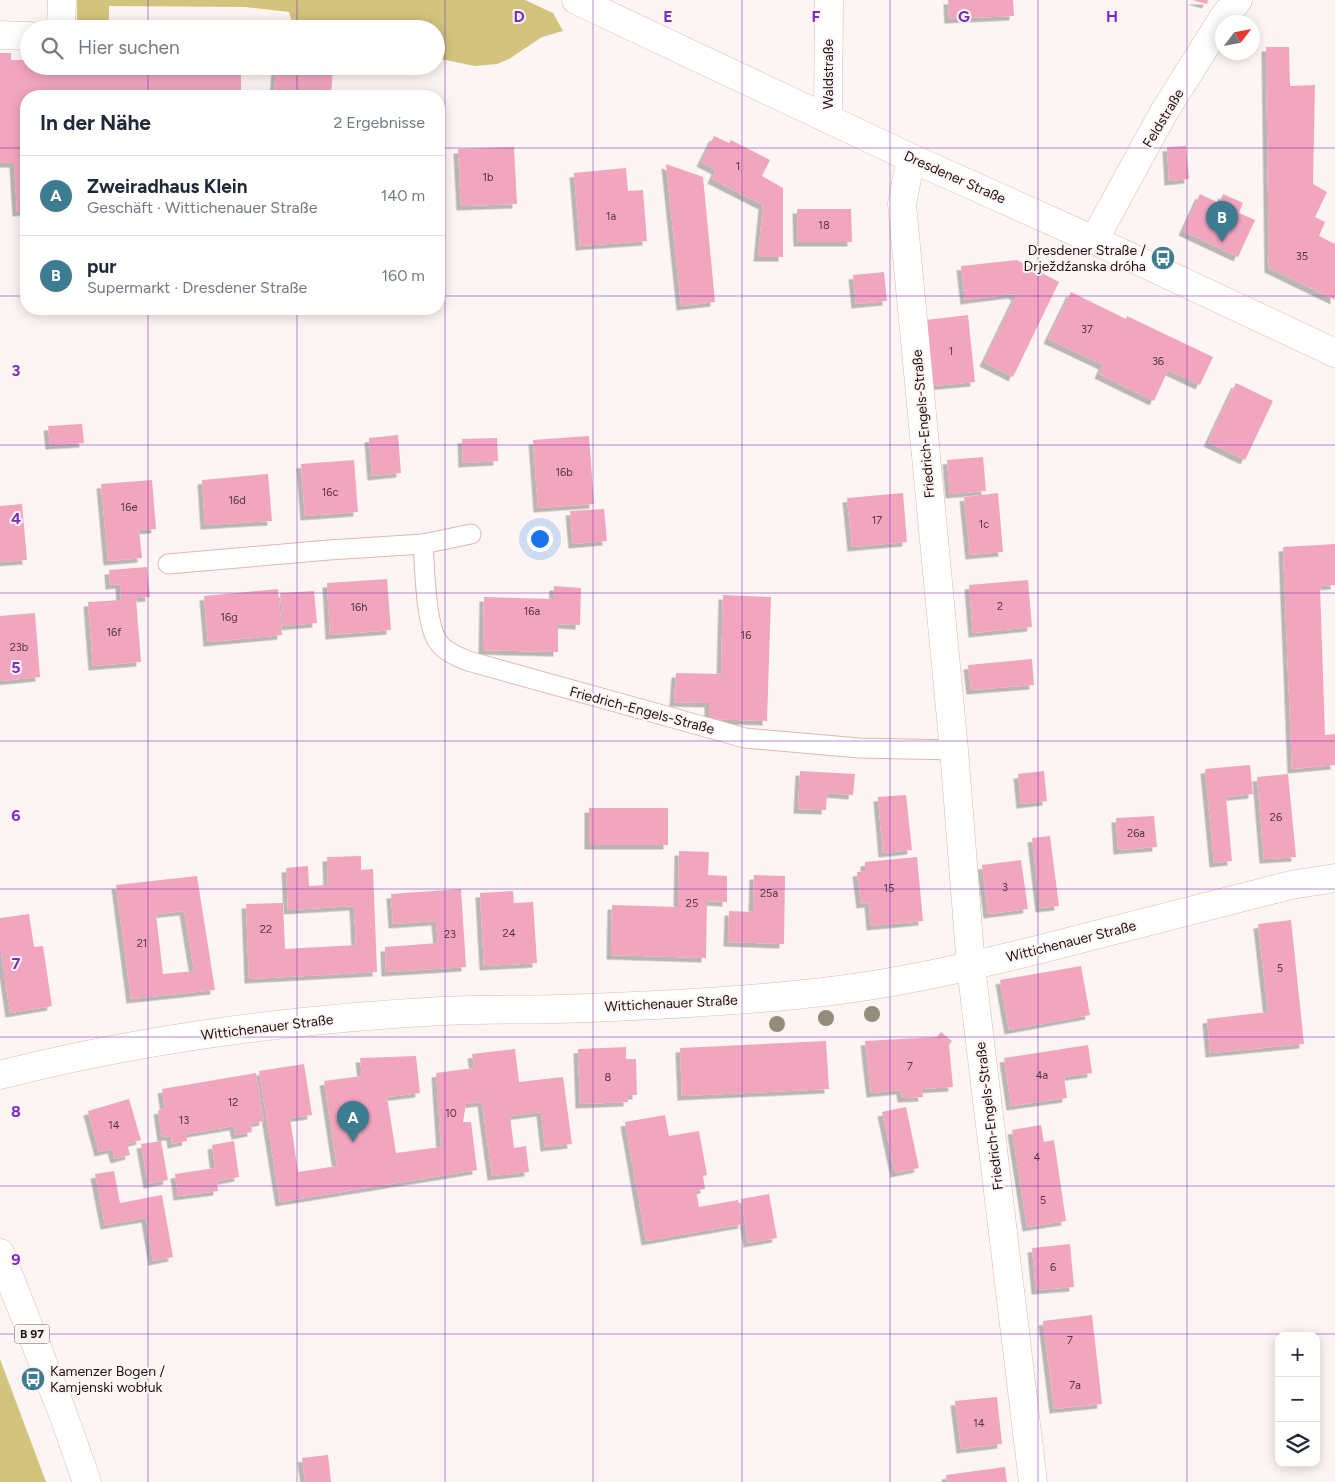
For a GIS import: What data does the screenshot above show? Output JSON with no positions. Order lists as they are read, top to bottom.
{
  "streets": {
    "street": [
      "Waldstraße",
      "Feldstraße",
      "Dresdener Straße",
      "Friedrich-Engels-Straße",
      "Wittichenauer Straße",
      "B 97"
    ]
  },
  "crossings": [
    ["Waldstraße", "Dresdener Straße"],
    ["Feldstraße", "Dresdener Straße"],
    ["Dresdener Straße", "Friedrich-Engels-Straße"],
    ["Friedrich-Engels-Straße", "Wittichenauer Straße"]
  ],
  "places": {
    "bus stop": ["Dresdener Straße / Drježdźanska dróha", "Kamenzer Bogen / Kamjenski wobłuk"]
  },
  "house_numbers": [
    "1",
    "1b",
    "1a",
    "18",
    "35",
    "37",
    "1",
    "36",
    "16b",
    "16c",
    "16d",
    "16e",
    "17",
    "1c",
    "2",
    "16h",
    "16a",
    "16g",
    "16f",
    "16",
    "23b",
    "26",
    "26a",
    "3",
    "15",
    "25a",
    "25",
    "22",
    "24",
    "23",
    "21",
    "5",
    "7",
    "4a",
    "8",
    "12",
    "10",
    "13",
    "14",
    "4",
    "5",
    "6",
    "7",
    "7a",
    "14"
  ],
  "north": "top right",
  "page": {
    "search": "Hier suchen",
    "heading": ["In der Nähe", "2 Ergebnisse"],
    "list": [
      {
        "mark": "A",
        "name": "Zweiradhaus Klein",
        "note": "Geschäft · Wittichenauer Straße",
        "value": "140 m"
      },
      {
        "mark": "B",
        "name": "pur",
        "note": "Supermarkt · Dresdener Straße",
        "value": "160 m"
      }
    ],
    "pins": ["B", "A"],
    "map_buttons": ["+", "−"]
  },
  "grid": {
    "columns": [
      "D",
      "E",
      "F",
      "G",
      "H"
    ],
    "rows": [
      "3",
      "4",
      "5",
      "6",
      "7",
      "8",
      "9"
    ]
  }
}
